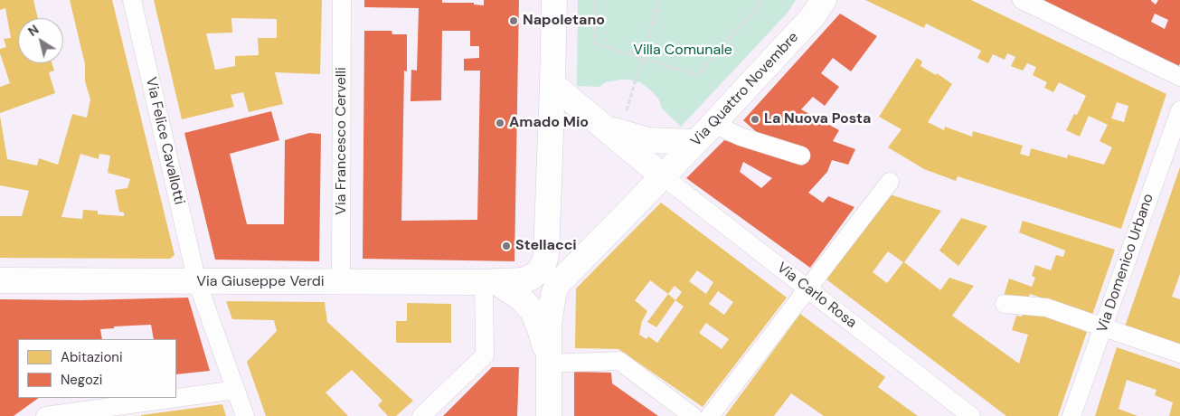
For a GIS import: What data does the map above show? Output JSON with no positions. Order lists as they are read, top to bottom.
{
  "streets": {
    "street": [
      "Via Quattro Novembre",
      "Via Felice Cavallotti",
      "Via Francesco Cervelli",
      "Via Domenico Urbano",
      "Via Giuseppe Verdi",
      "Via Carlo Rosa"
    ]
  },
  "crossings": [
    ["Via Quattro Novembre", "Via Carlo Rosa"],
    ["Via Felice Cavallotti", "Via Giuseppe Verdi"],
    ["Via Francesco Cervelli", "Via Giuseppe Verdi"]
  ],
  "parks": ["Villa Comunale"],
  "places": [
    "Napoletano",
    "La Nuova Posta",
    "Amado Mio",
    "Stellacci"
  ],
  "legend": ["Abitazioni", "Negozi"],
  "north": "top left"
}
